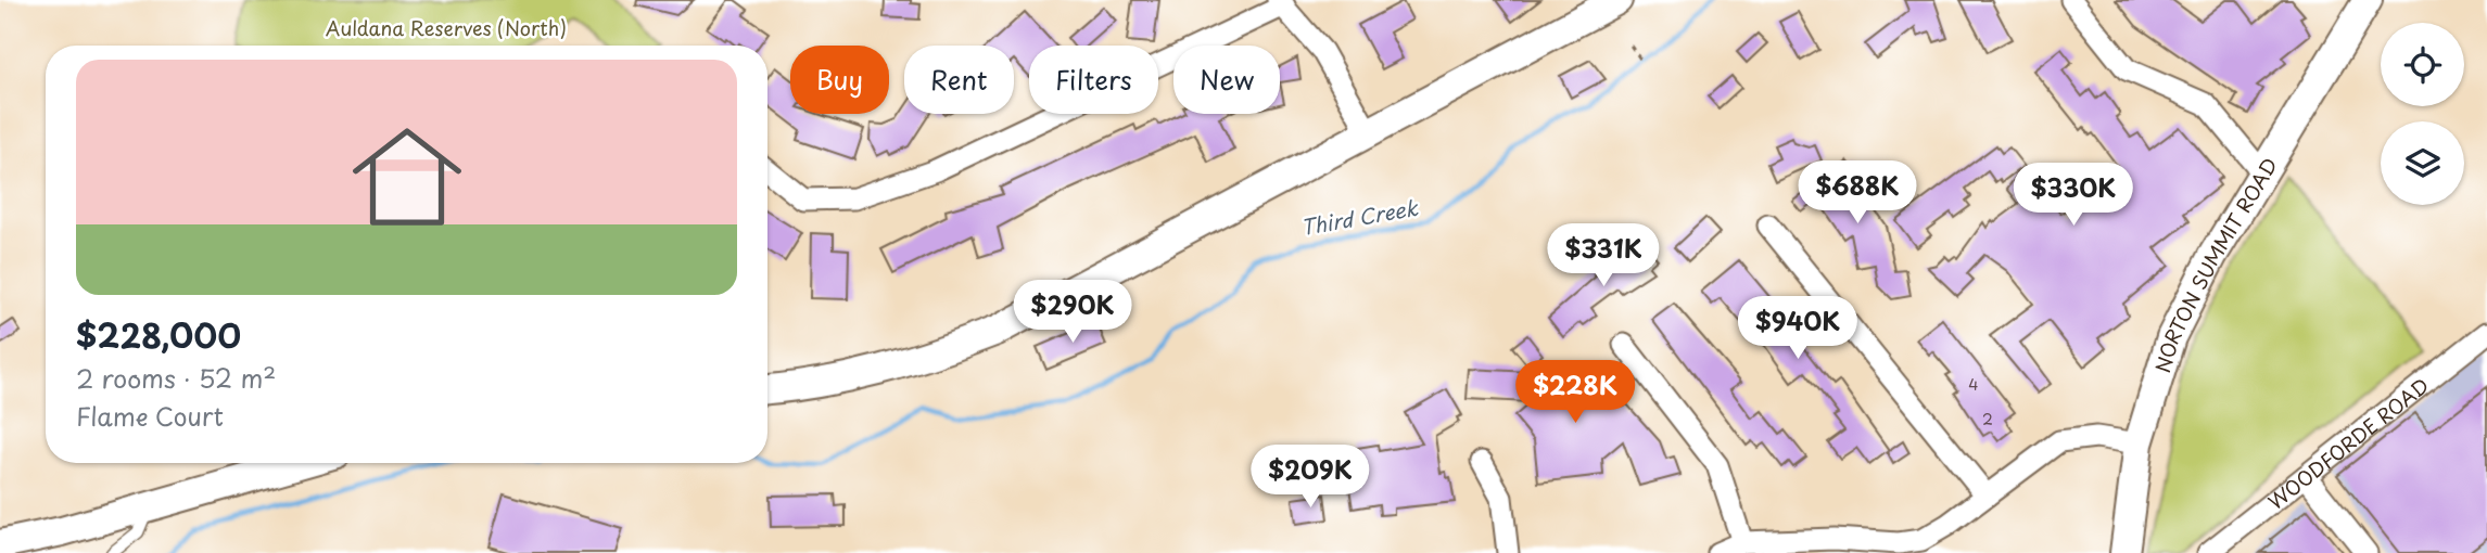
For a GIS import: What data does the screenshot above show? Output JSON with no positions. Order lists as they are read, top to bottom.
{
  "streets": {
    "main road": ["NORTON SUMMIT ROAD"],
    "street": ["WOODFORDE ROAD"]
  },
  "water": ["Third Creek"],
  "parks": ["Auldana Reserves (North)"],
  "house_numbers": ["4", "2"],
  "page": {
    "chip": [
      "Buy",
      "Rent",
      "Filters",
      "New"
    ],
    "list": [
      {
        "name": "$228,000",
        "note": "2 rooms · 52 m² · Flame Court"
      }
    ],
    "price": [
      "$688K",
      "$330K",
      "$331K",
      "$290K",
      "$940K",
      "$228K",
      "$209K"
    ]
  }
}
